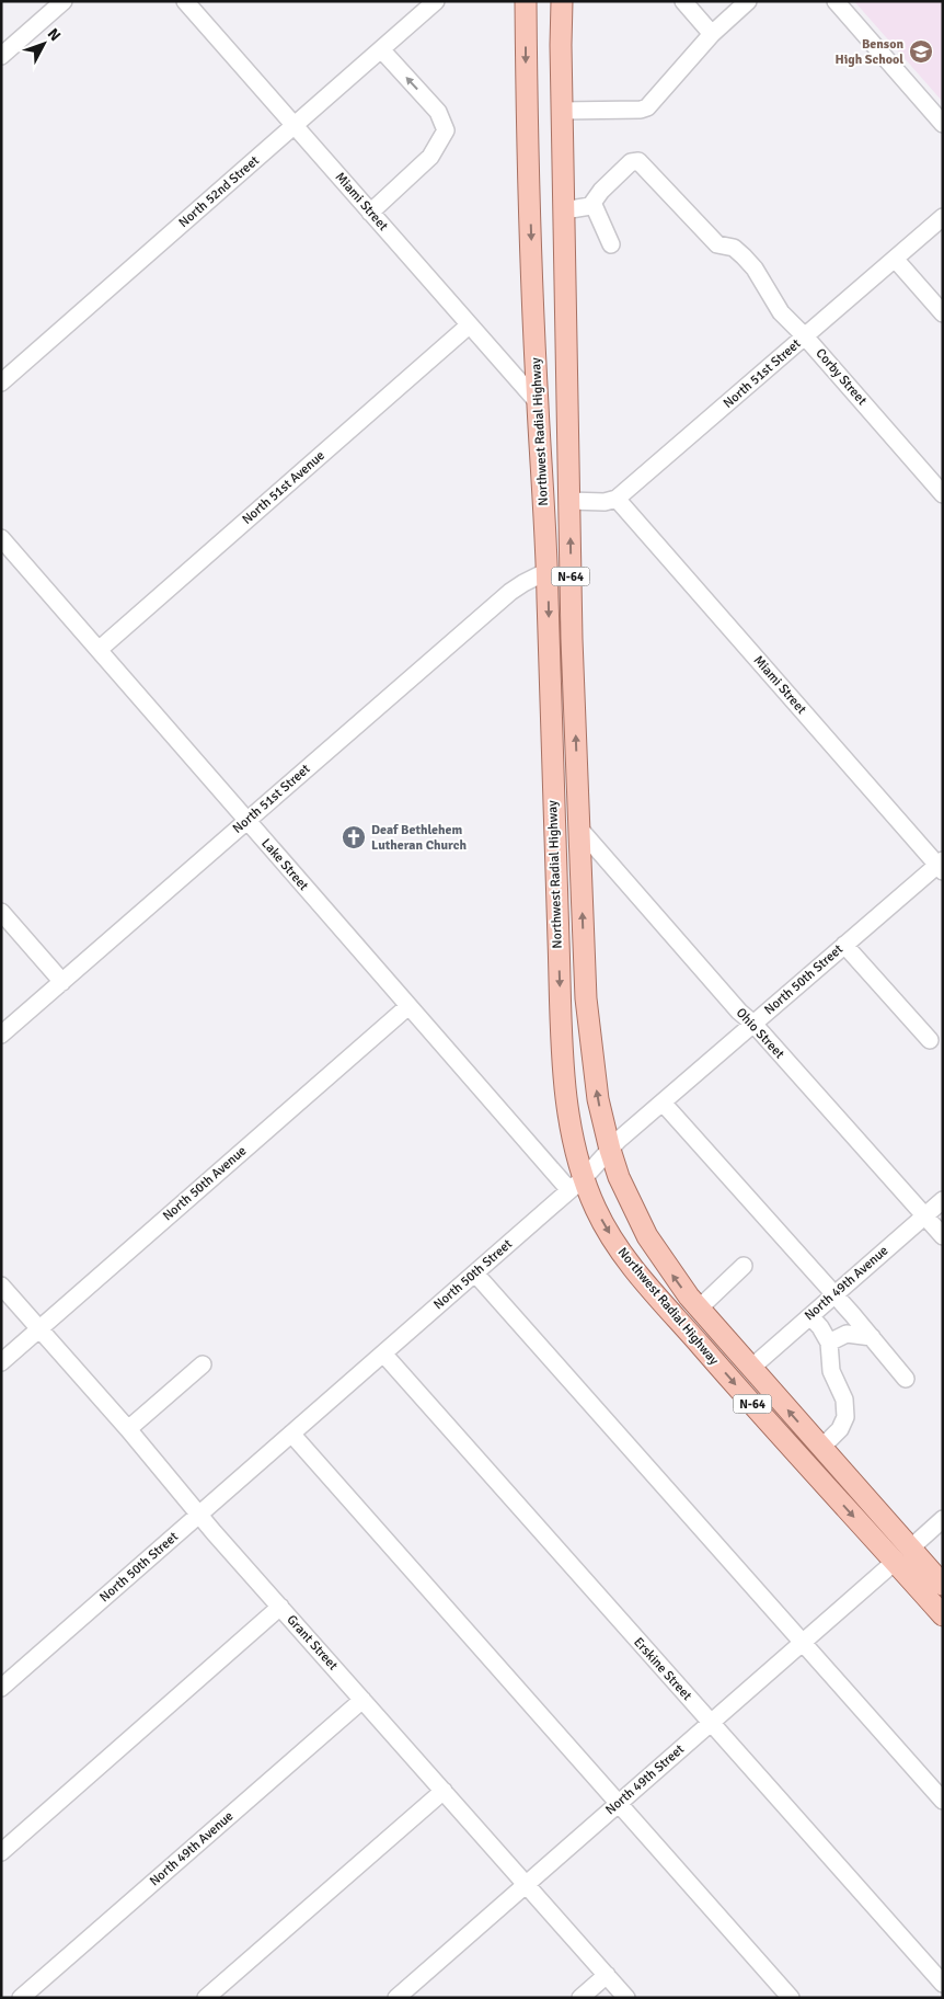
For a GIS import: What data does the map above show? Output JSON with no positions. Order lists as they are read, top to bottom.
{
  "streets": {
    "main road": ["Northwest Radial Highway", "N-64"],
    "street": [
      "North 52nd Street",
      "Miami Street",
      "North 51st Street",
      "Corby Street",
      "North 51st Avenue",
      "Lake Street",
      "North 50th Street",
      "Ohio Street",
      "North 50th Avenue",
      "North 49th Avenue",
      "Grant Street",
      "Erskine Street",
      "North 49th Street"
    ]
  },
  "crossings": [
    ["North 52nd Street", "Miami Street"],
    ["Miami Street", "North 51st Street"],
    ["Miami Street", "Northwest Radial Highway"],
    ["Miami Street", "North 51st Avenue"],
    ["Miami Street", "North 50th Street"],
    ["North 51st Street", "Corby Street"],
    ["North 51st Street", "Northwest Radial Highway"],
    ["North 51st Street", "Lake Street"],
    ["Northwest Radial Highway", "Lake Street"],
    ["Northwest Radial Highway", "North 50th Street"],
    ["Northwest Radial Highway", "Ohio Street"],
    ["Northwest Radial Highway", "North 49th Avenue"],
    ["Northwest Radial Highway", "North 49th Street"],
    ["North 51st Avenue", "Lake Street"],
    ["Lake Street", "North 50th Street"],
    ["Lake Street", "North 50th Avenue"],
    ["North 50th Street", "Ohio Street"],
    ["North 50th Street", "Grant Street"],
    ["North 50th Street", "Erskine Street"],
    ["Ohio Street", "North 49th Avenue"],
    ["North 50th Avenue", "Grant Street"],
    ["North 49th Avenue", "Grant Street"],
    ["Grant Street", "North 49th Street"],
    ["Erskine Street", "North 49th Street"]
  ],
  "places": {
    "school or university": ["Benson High School"],
    "church": ["Deaf Bethlehem Lutheran Church"]
  },
  "north": "top right"
}
